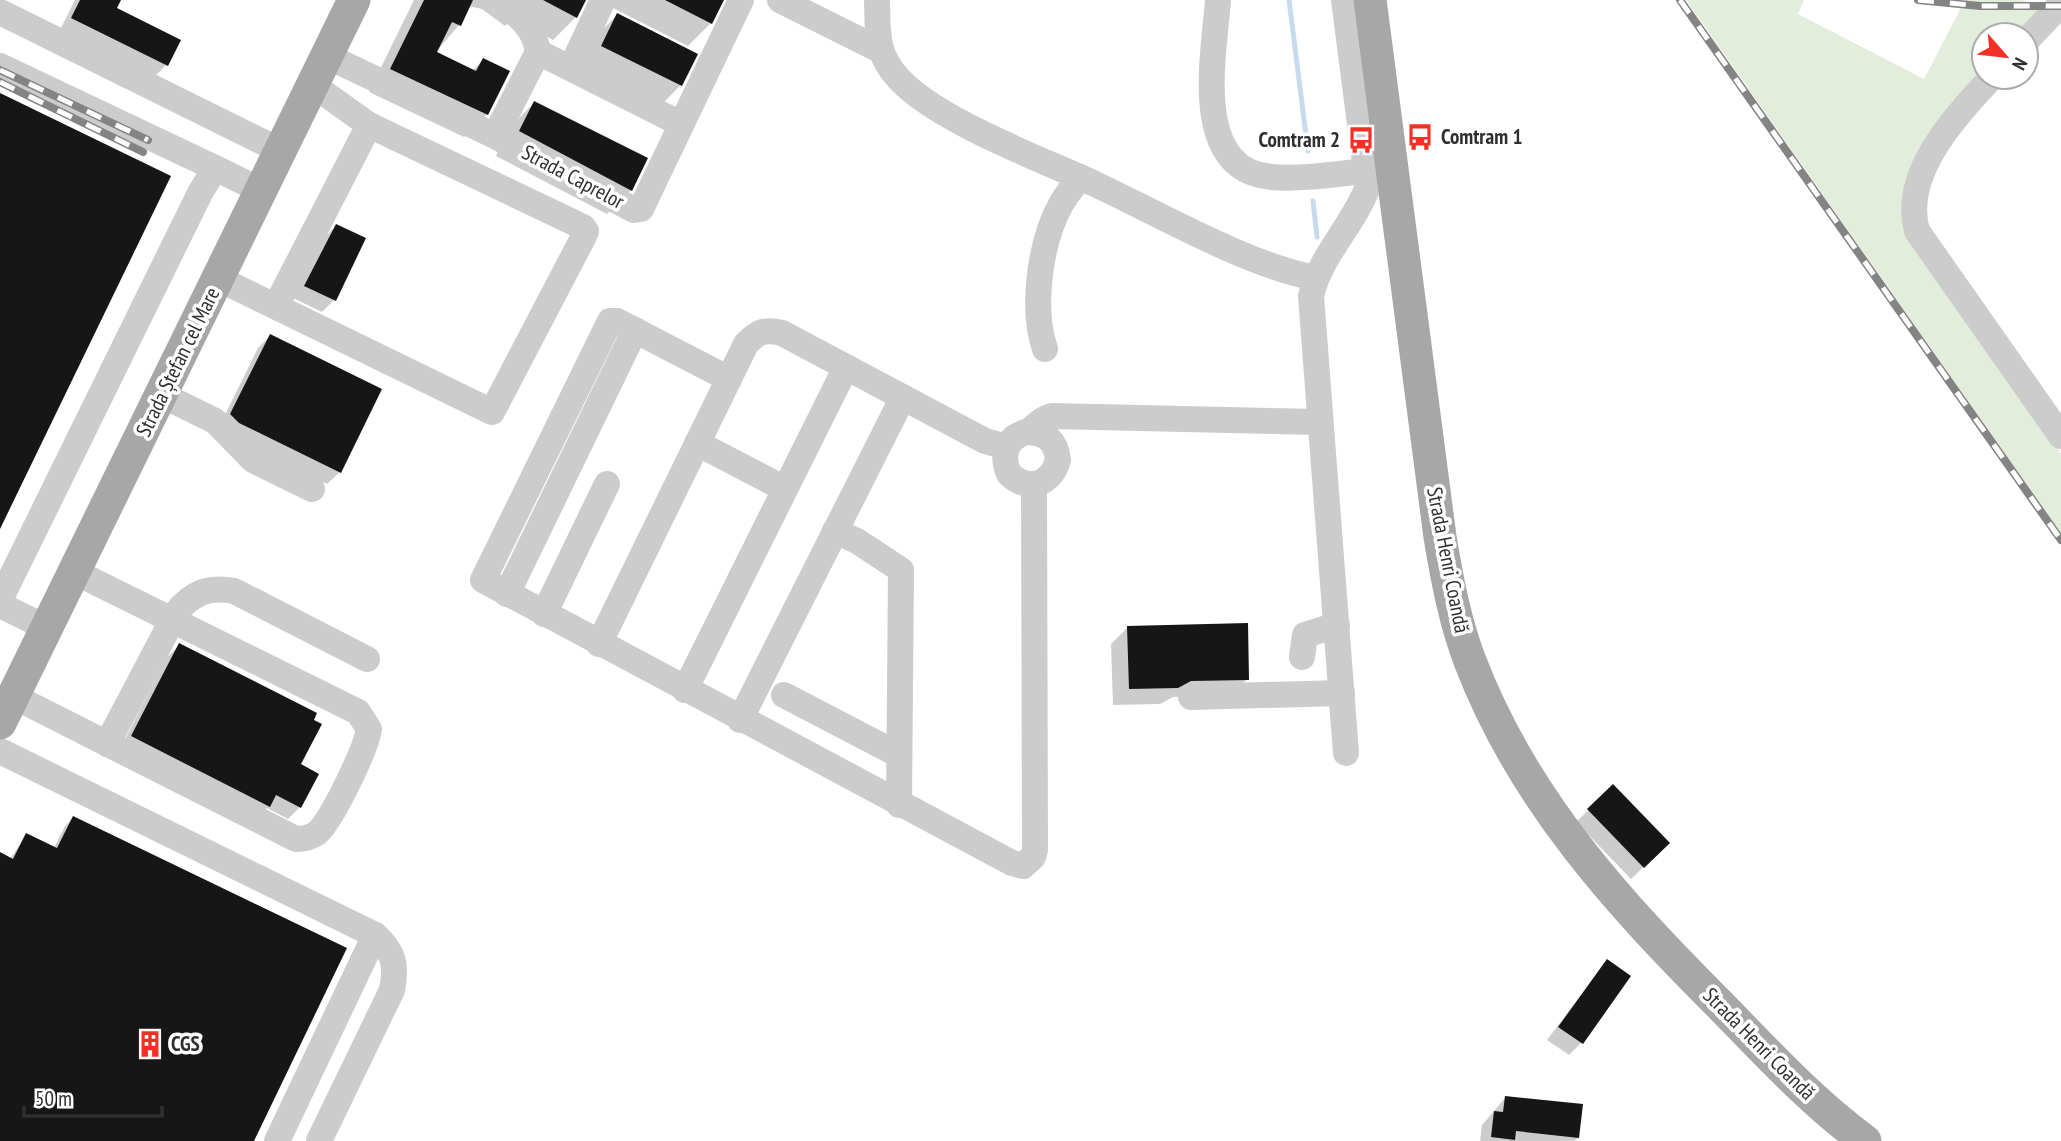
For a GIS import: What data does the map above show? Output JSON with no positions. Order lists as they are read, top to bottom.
{
  "streets": {
    "main road": ["Strada Ștefan cel Mare", "Strada Henri Coandă"],
    "street": ["Strada Caprelor"]
  },
  "crossings": [
    ["Strada Caprelor", "Strada Ștefan cel Mare"]
  ],
  "places": {
    "bus stop": ["Comtram 1", "Comtram 2"],
    "building": ["CGS"]
  },
  "scale_bar": "50 m",
  "north": "bottom right"
}
